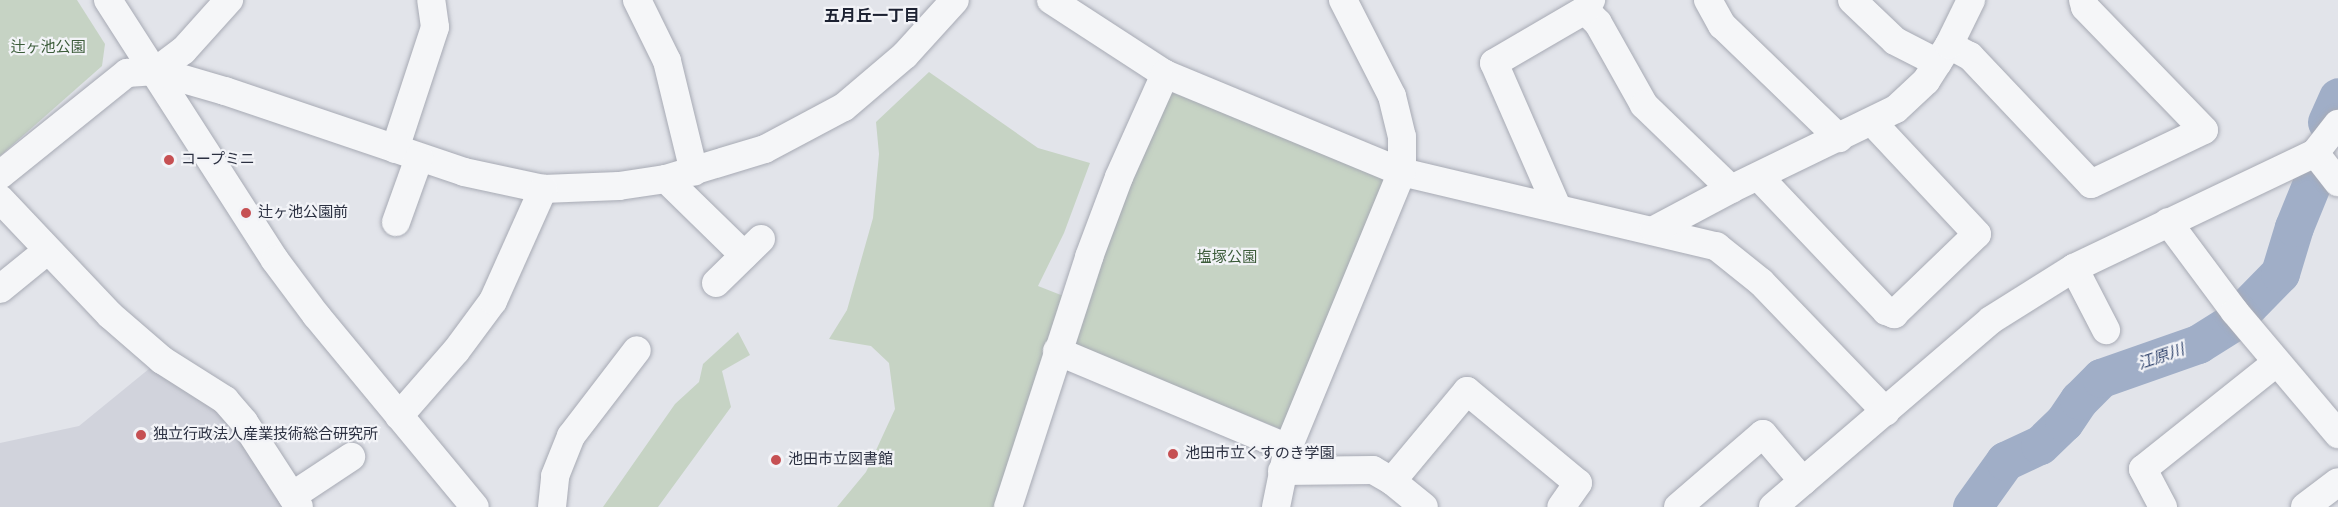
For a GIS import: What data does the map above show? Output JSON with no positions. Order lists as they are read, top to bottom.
{
  "districts": ["五月丘一丁目"],
  "water": ["江原川"],
  "parks": ["辻ヶ池公園", "塩塚公園"],
  "places": [
    "コープミニ",
    "辻ヶ池公園前",
    "独立行政法人産業技術総合研究所",
    "池田市立くすのき学園",
    "池田市立図書館"
  ]
}
